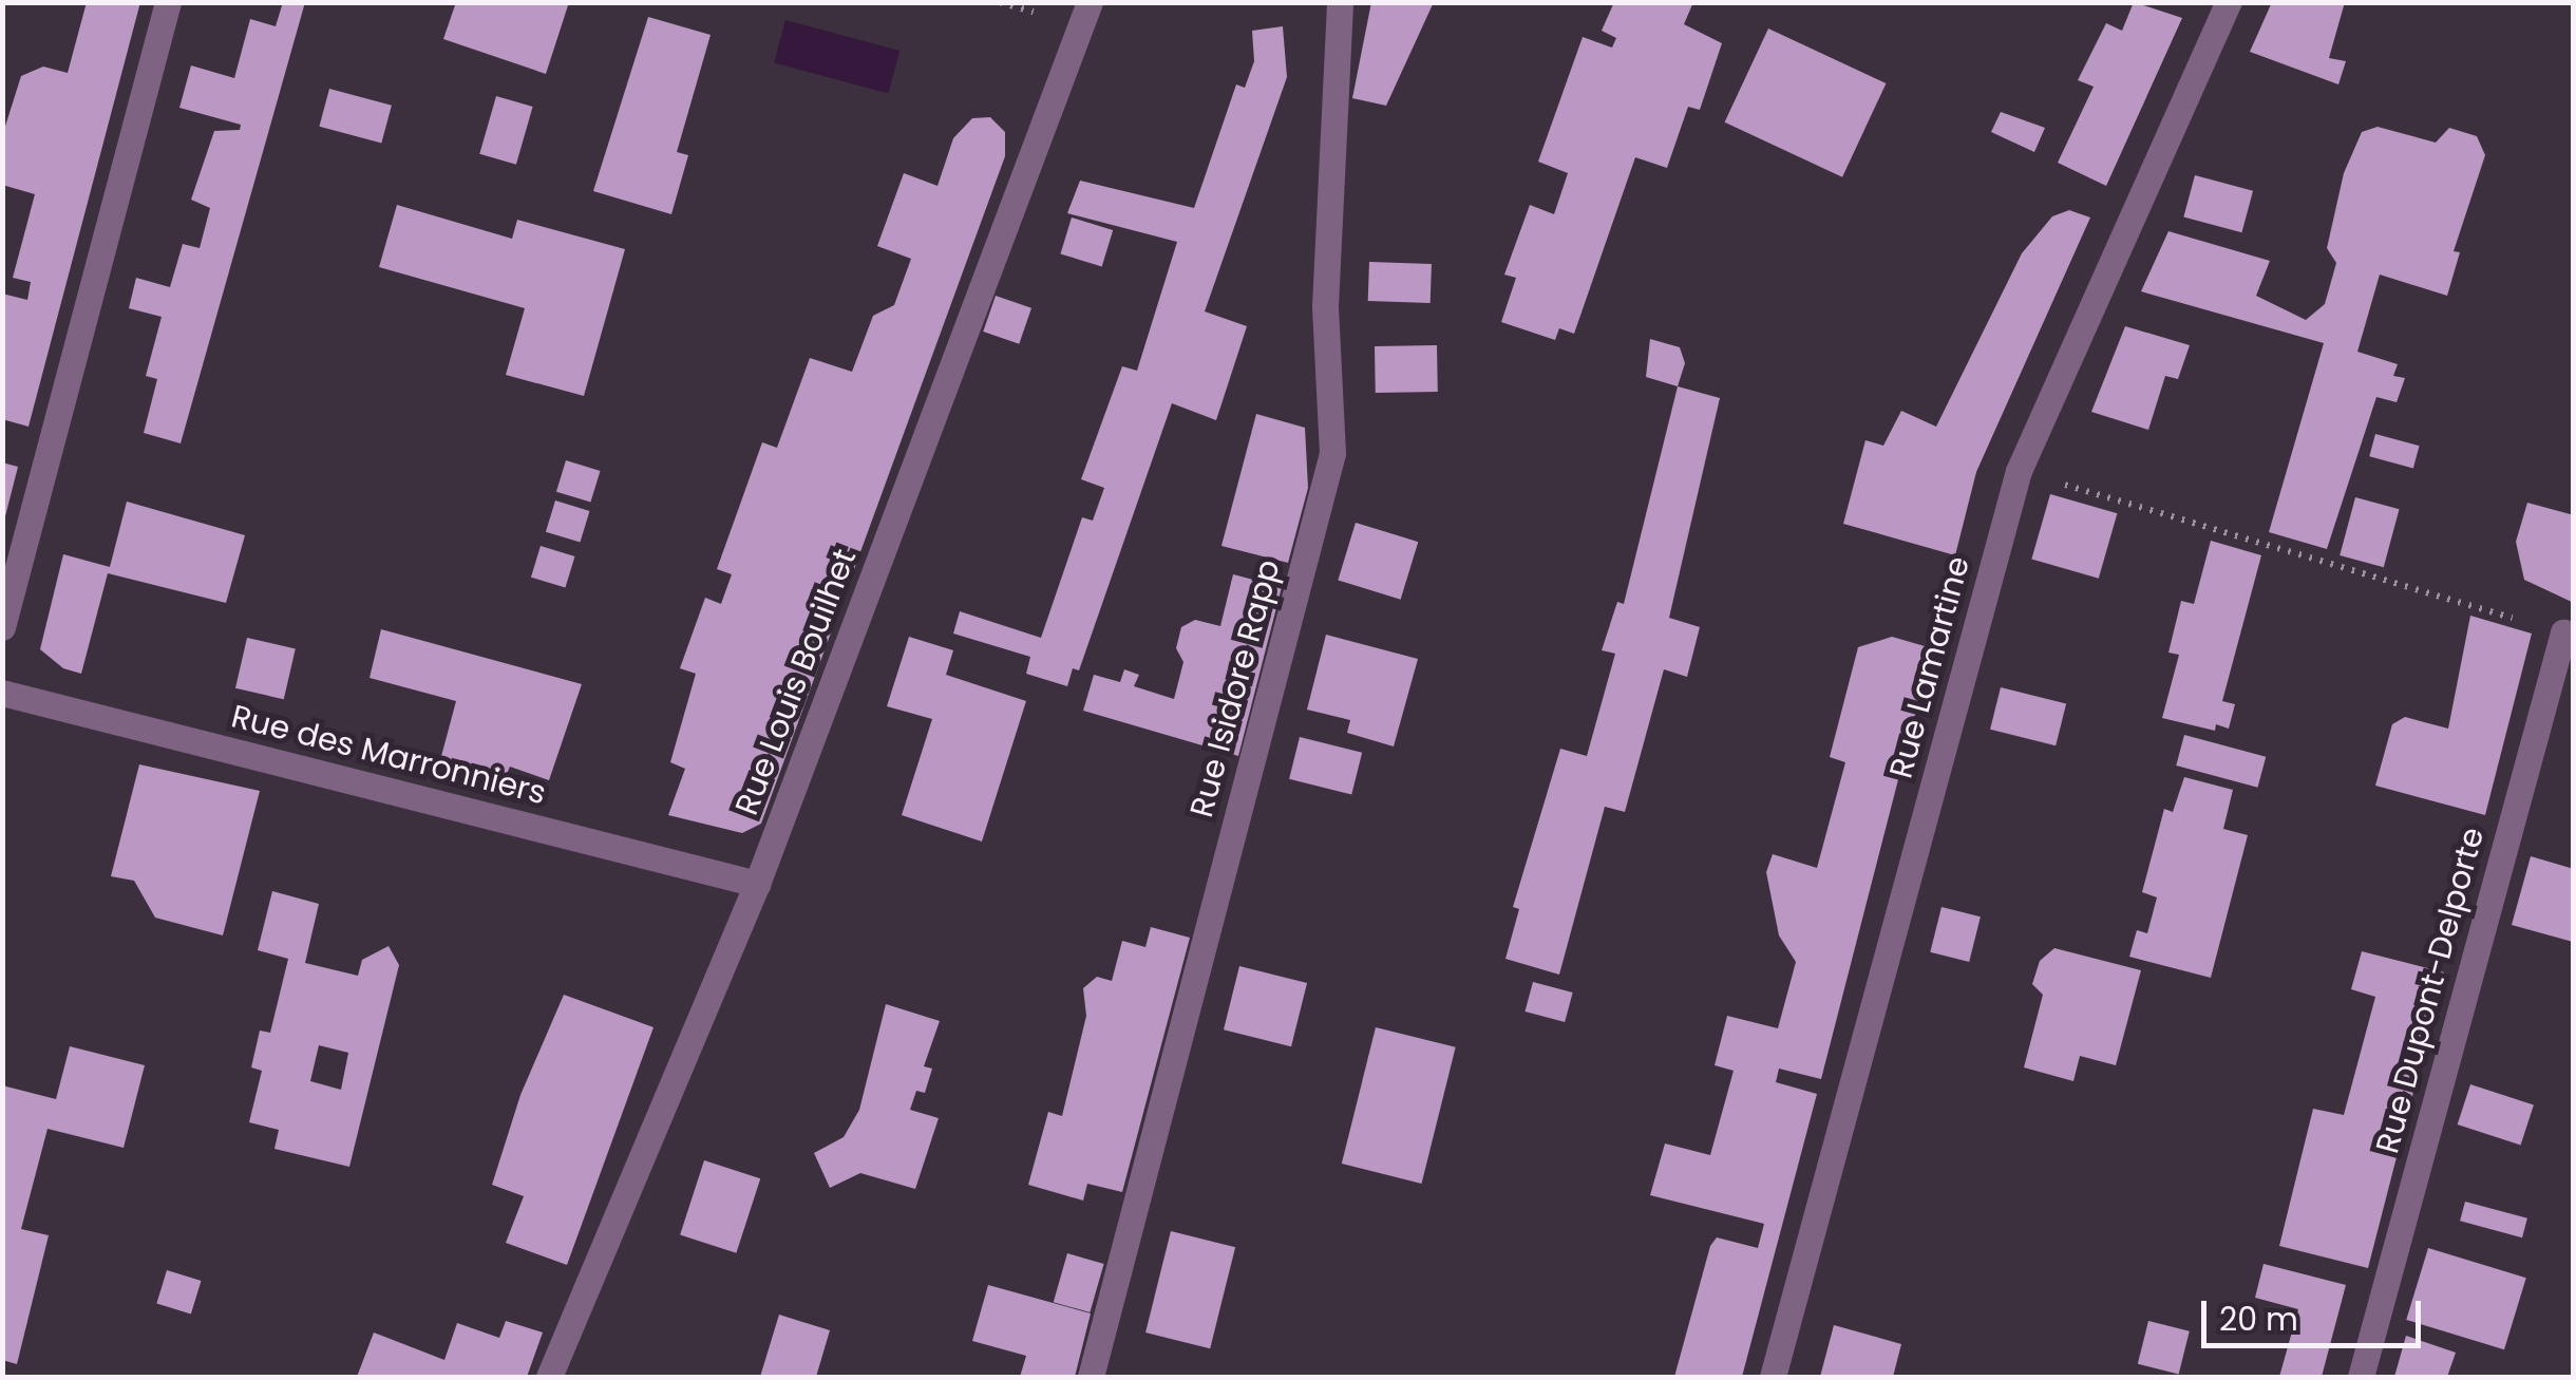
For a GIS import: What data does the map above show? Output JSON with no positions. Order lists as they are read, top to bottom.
{
  "streets": {
    "street": [
      "Rue Lamartine",
      "Rue Louis Bouilhet",
      "Rue Isidore Rapp",
      "Rue des Marronniers",
      "Rue Dupont-Delporte"
    ]
  },
  "crossings": [
    ["Rue Louis Bouilhet", "Rue des Marronniers"]
  ],
  "scale_bar": "20 m"
}
